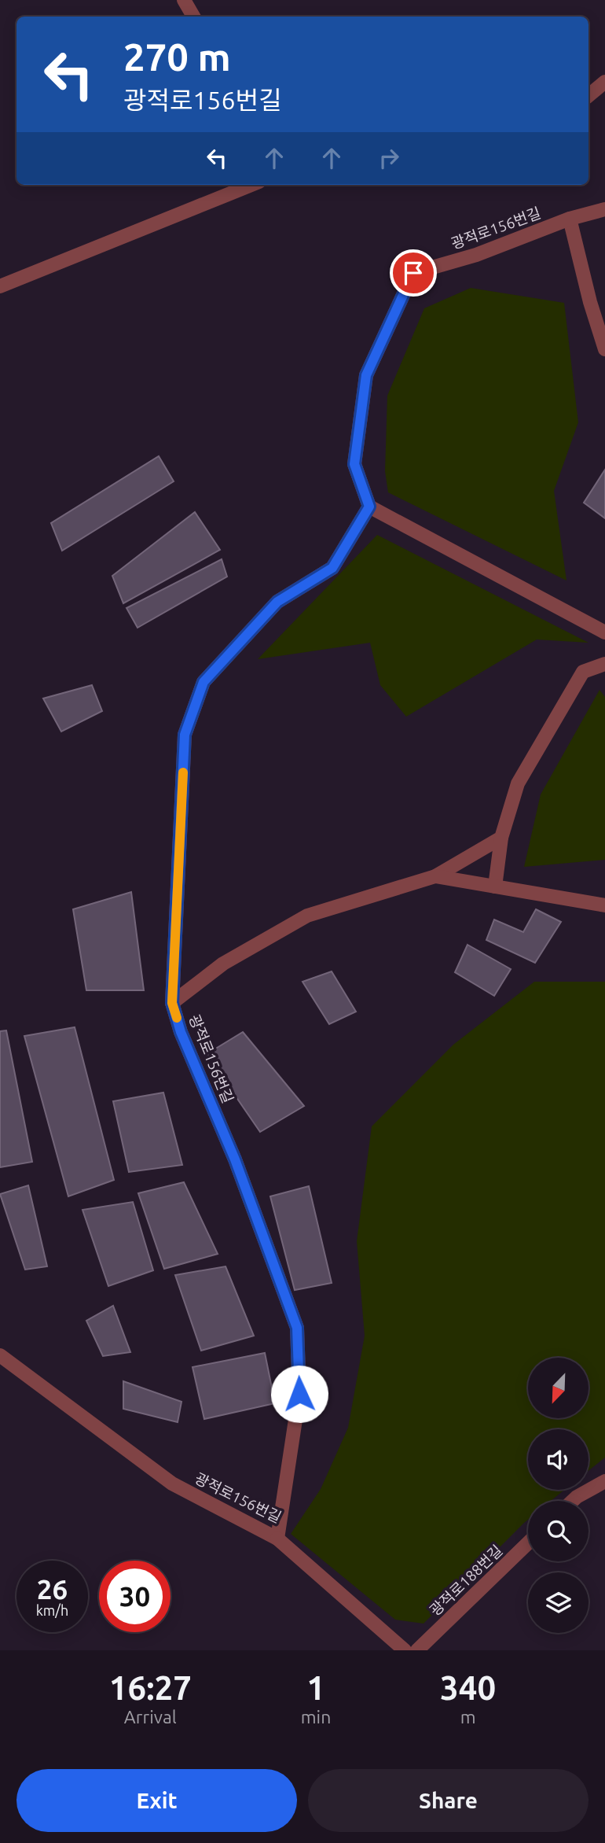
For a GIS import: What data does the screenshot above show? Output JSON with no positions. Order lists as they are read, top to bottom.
{
  "streets": {
    "street": ["광적로156번길", "광적로188번길"]
  },
  "north": "bottom left",
  "page": {
    "turn": ["270 m", "광적로156번길"],
    "speed": "26 km/h",
    "limit": "30",
    "eta": [
      "16:27",
      "Arrival",
      "1",
      "min",
      "340",
      "m"
    ],
    "buttons": ["Exit", "Share"]
  }
}
